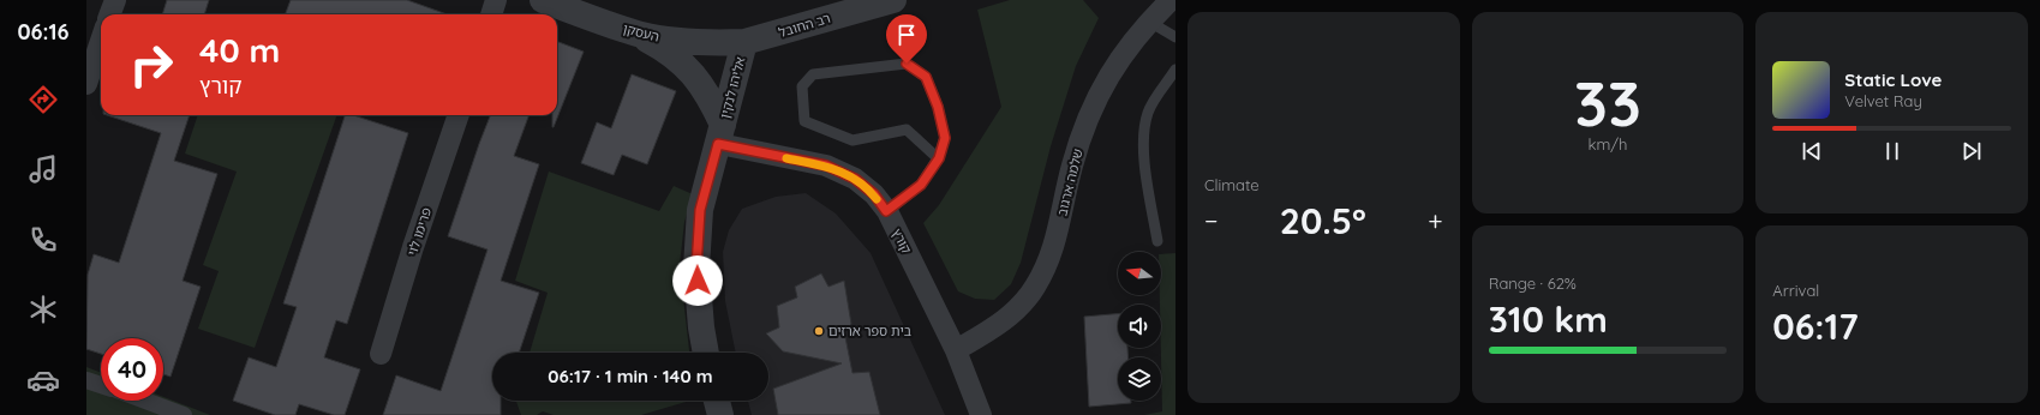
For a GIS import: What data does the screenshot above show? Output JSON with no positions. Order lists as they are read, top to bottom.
{
  "streets": {
    "street": [
      "רב החובל",
      "העסקן",
      "אליהו לנקין",
      "שלמה ארגוב",
      "פרימו לוי",
      "קורץ"
    ]
  },
  "crossings": [
    ["רב החובל", "העסקן"],
    ["רב החובל", "אליהו לנקין"],
    ["העסקן", "אליהו לנקין"],
    ["אליהו לנקין", "קורץ"],
    ["שלמה ארגוב", "קורץ"]
  ],
  "places": ["בית ספר ארזים"],
  "north": "left",
  "page": {
    "tabs": "06:16",
    "tile": [
      "Climate",
      ["33", "km/h"],
      ["Range · 62%", "310 km"],
      ["Arrival", "06:17"]
    ],
    "turn": ["40 m", "קורץ"],
    "song": ["Static Love", "Velvet Ray"],
    "heat": ["−", "20.5°", "+"],
    "limit": "40",
    "trip": "06:17 · 1 min · 140 m"
  }
}
